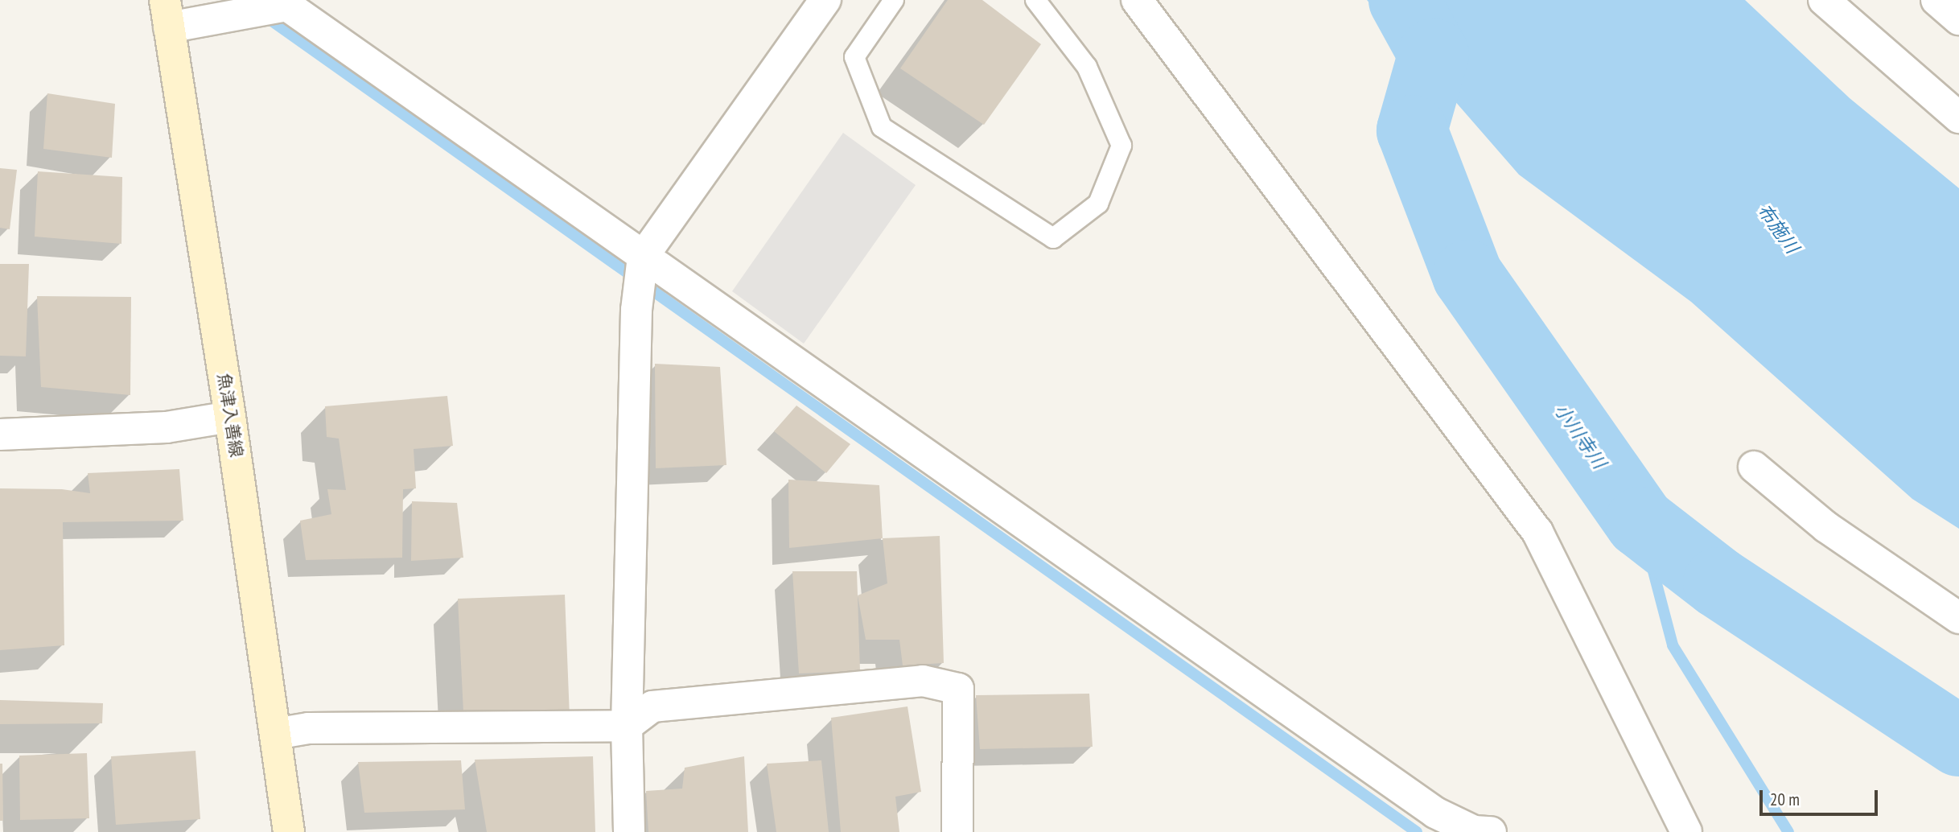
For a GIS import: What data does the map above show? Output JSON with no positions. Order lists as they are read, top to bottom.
{
  "streets": {
    "main road": ["魚津入善線"]
  },
  "water": ["布施川", "小川寺川"],
  "scale_bar": "20 m"
}
